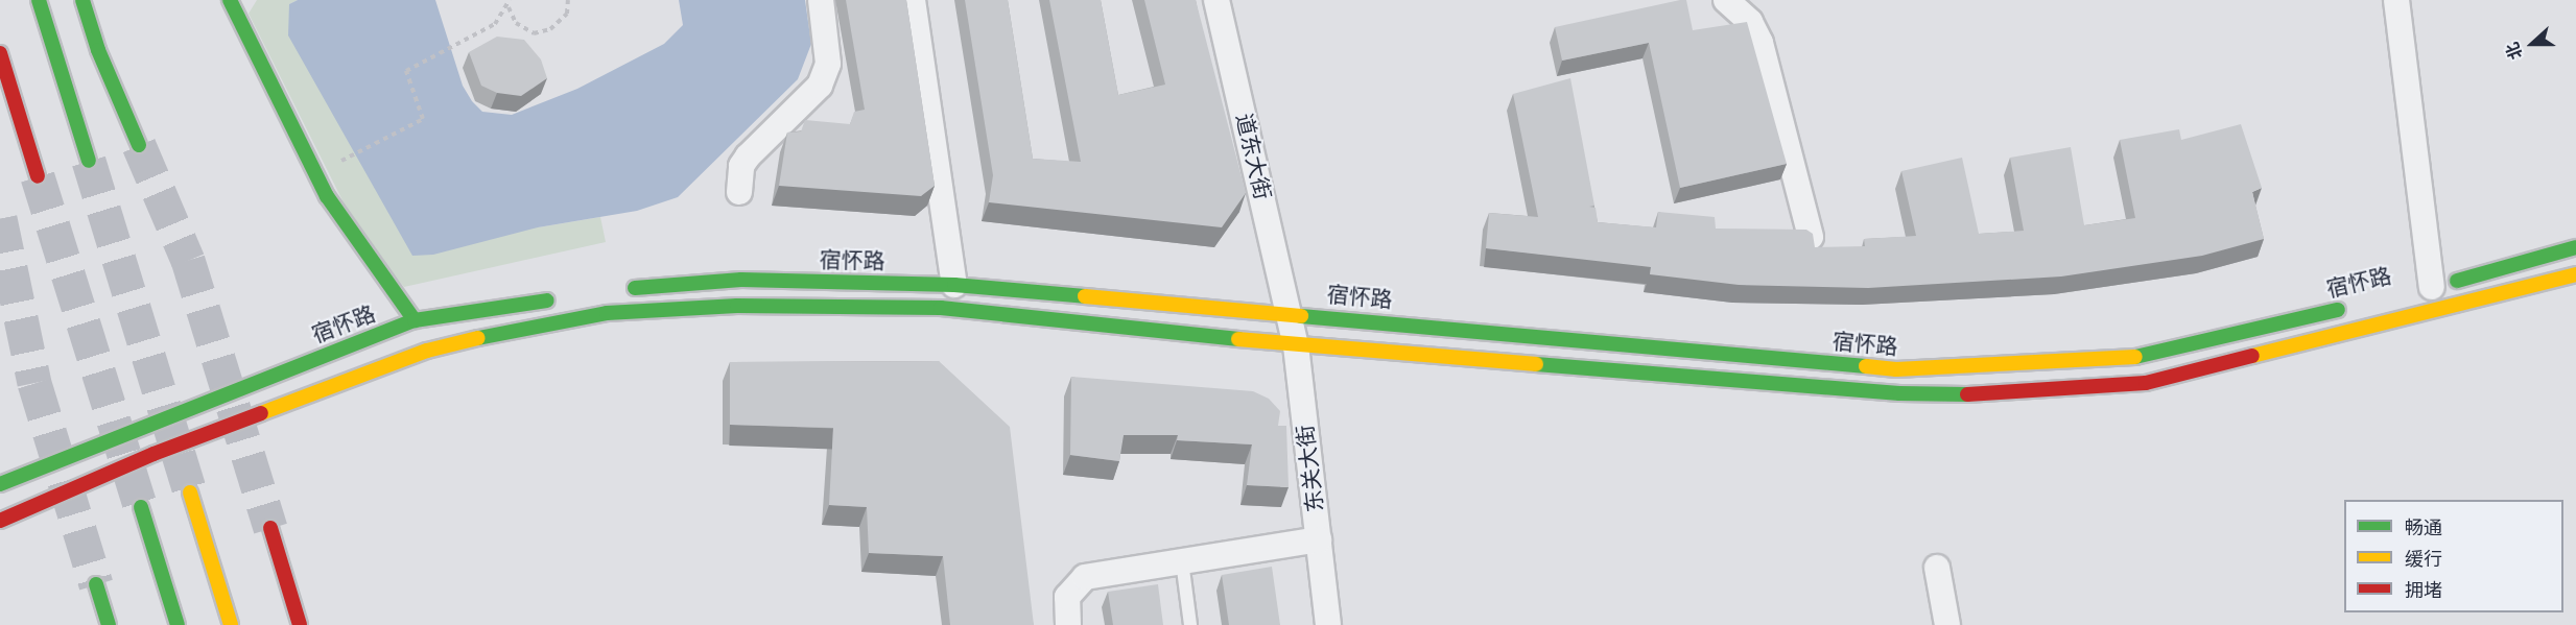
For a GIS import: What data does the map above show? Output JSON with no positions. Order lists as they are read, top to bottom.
{
  "streets": {
    "main road": ["宿怀路"],
    "street": ["道东大街", "东关大街"]
  },
  "crossings": [
    ["道东大街", "宿怀路"],
    ["道东大街", "东关大街"],
    ["宿怀路", "东关大街"]
  ],
  "legend": ["畅通", "缓行", "拥堵"],
  "north": "left"
}
